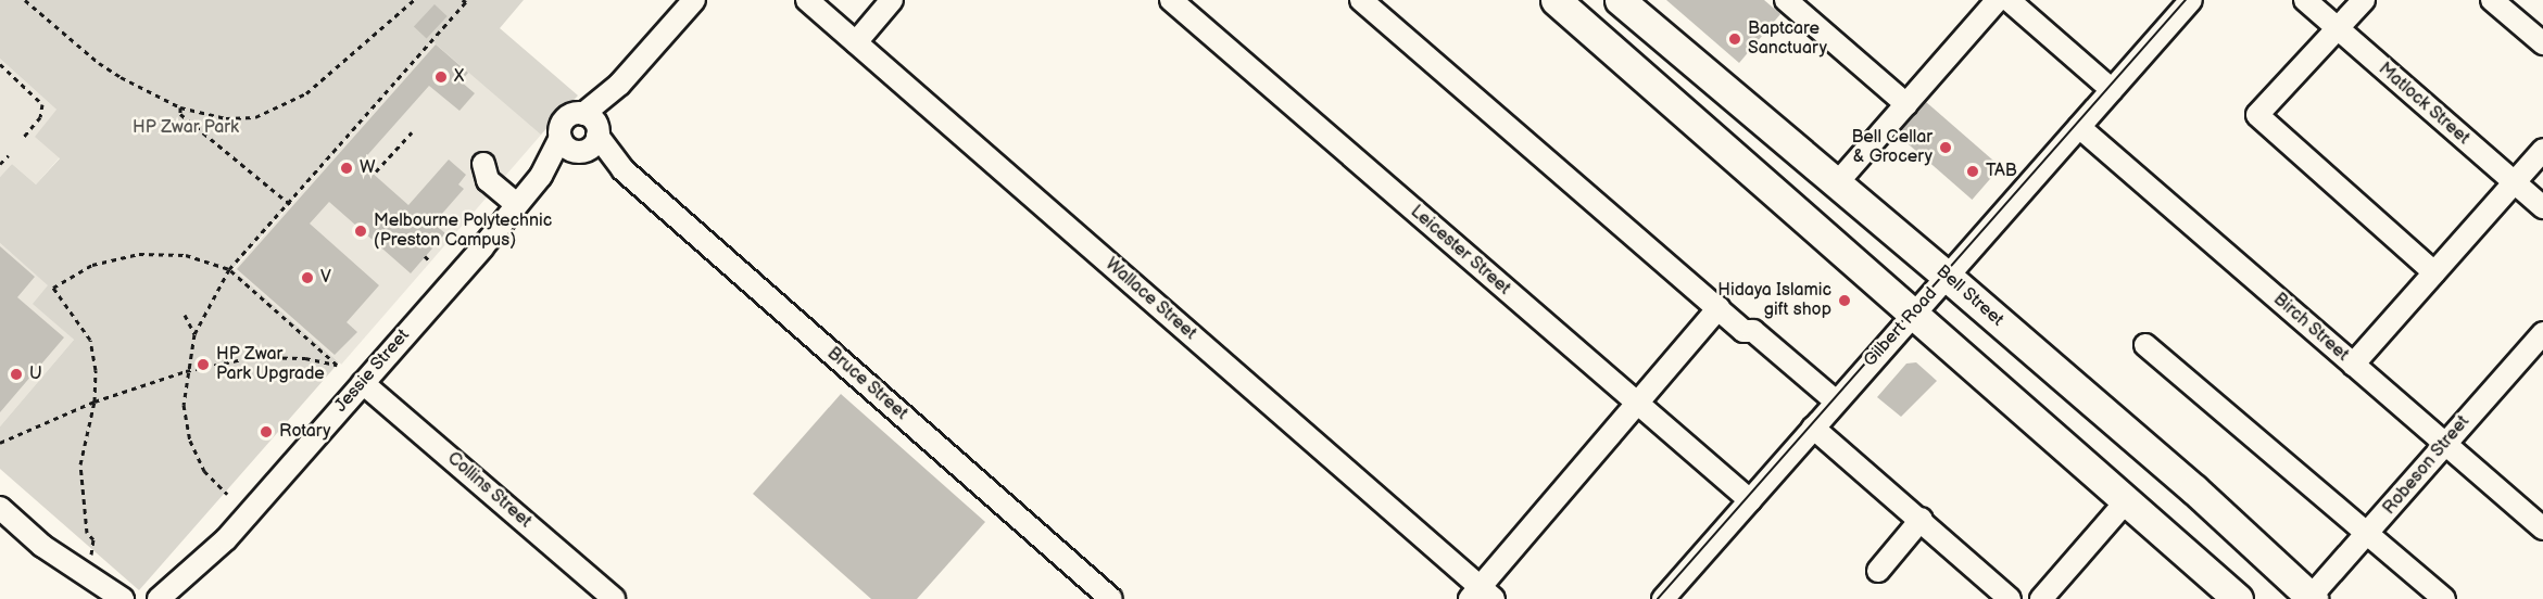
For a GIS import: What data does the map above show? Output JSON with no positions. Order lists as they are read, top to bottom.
{
  "streets": {
    "highway": ["Bell Street"],
    "street": [
      "Matlock Street",
      "Leicester Street",
      "Wallace Street",
      "Gilbert Road",
      "Birch Street",
      "Jessie Street",
      "Bruce Street",
      "Robeson Street",
      "Collins Street"
    ]
  },
  "crossings": [
    ["Leicester Street", "Gilbert Road"],
    ["Bell Street", "Gilbert Road"],
    ["Bell Street", "Robeson Street"],
    ["Gilbert Road", "Birch Street"],
    ["Birch Street", "Robeson Street"],
    ["Jessie Street", "Bruce Street"],
    ["Jessie Street", "Collins Street"]
  ],
  "parks": ["HP Zwar Park"],
  "places": [
    "Baptcare Sanctuary",
    "X",
    "Bell Cellar & Grocery",
    "W",
    "TAB",
    "Melbourne Polytechnic (Preston Campus)",
    "V",
    "Hidaya Islamic gift shop",
    "HP Zwar Park Upgrade",
    "U",
    "Rotary"
  ]
}
